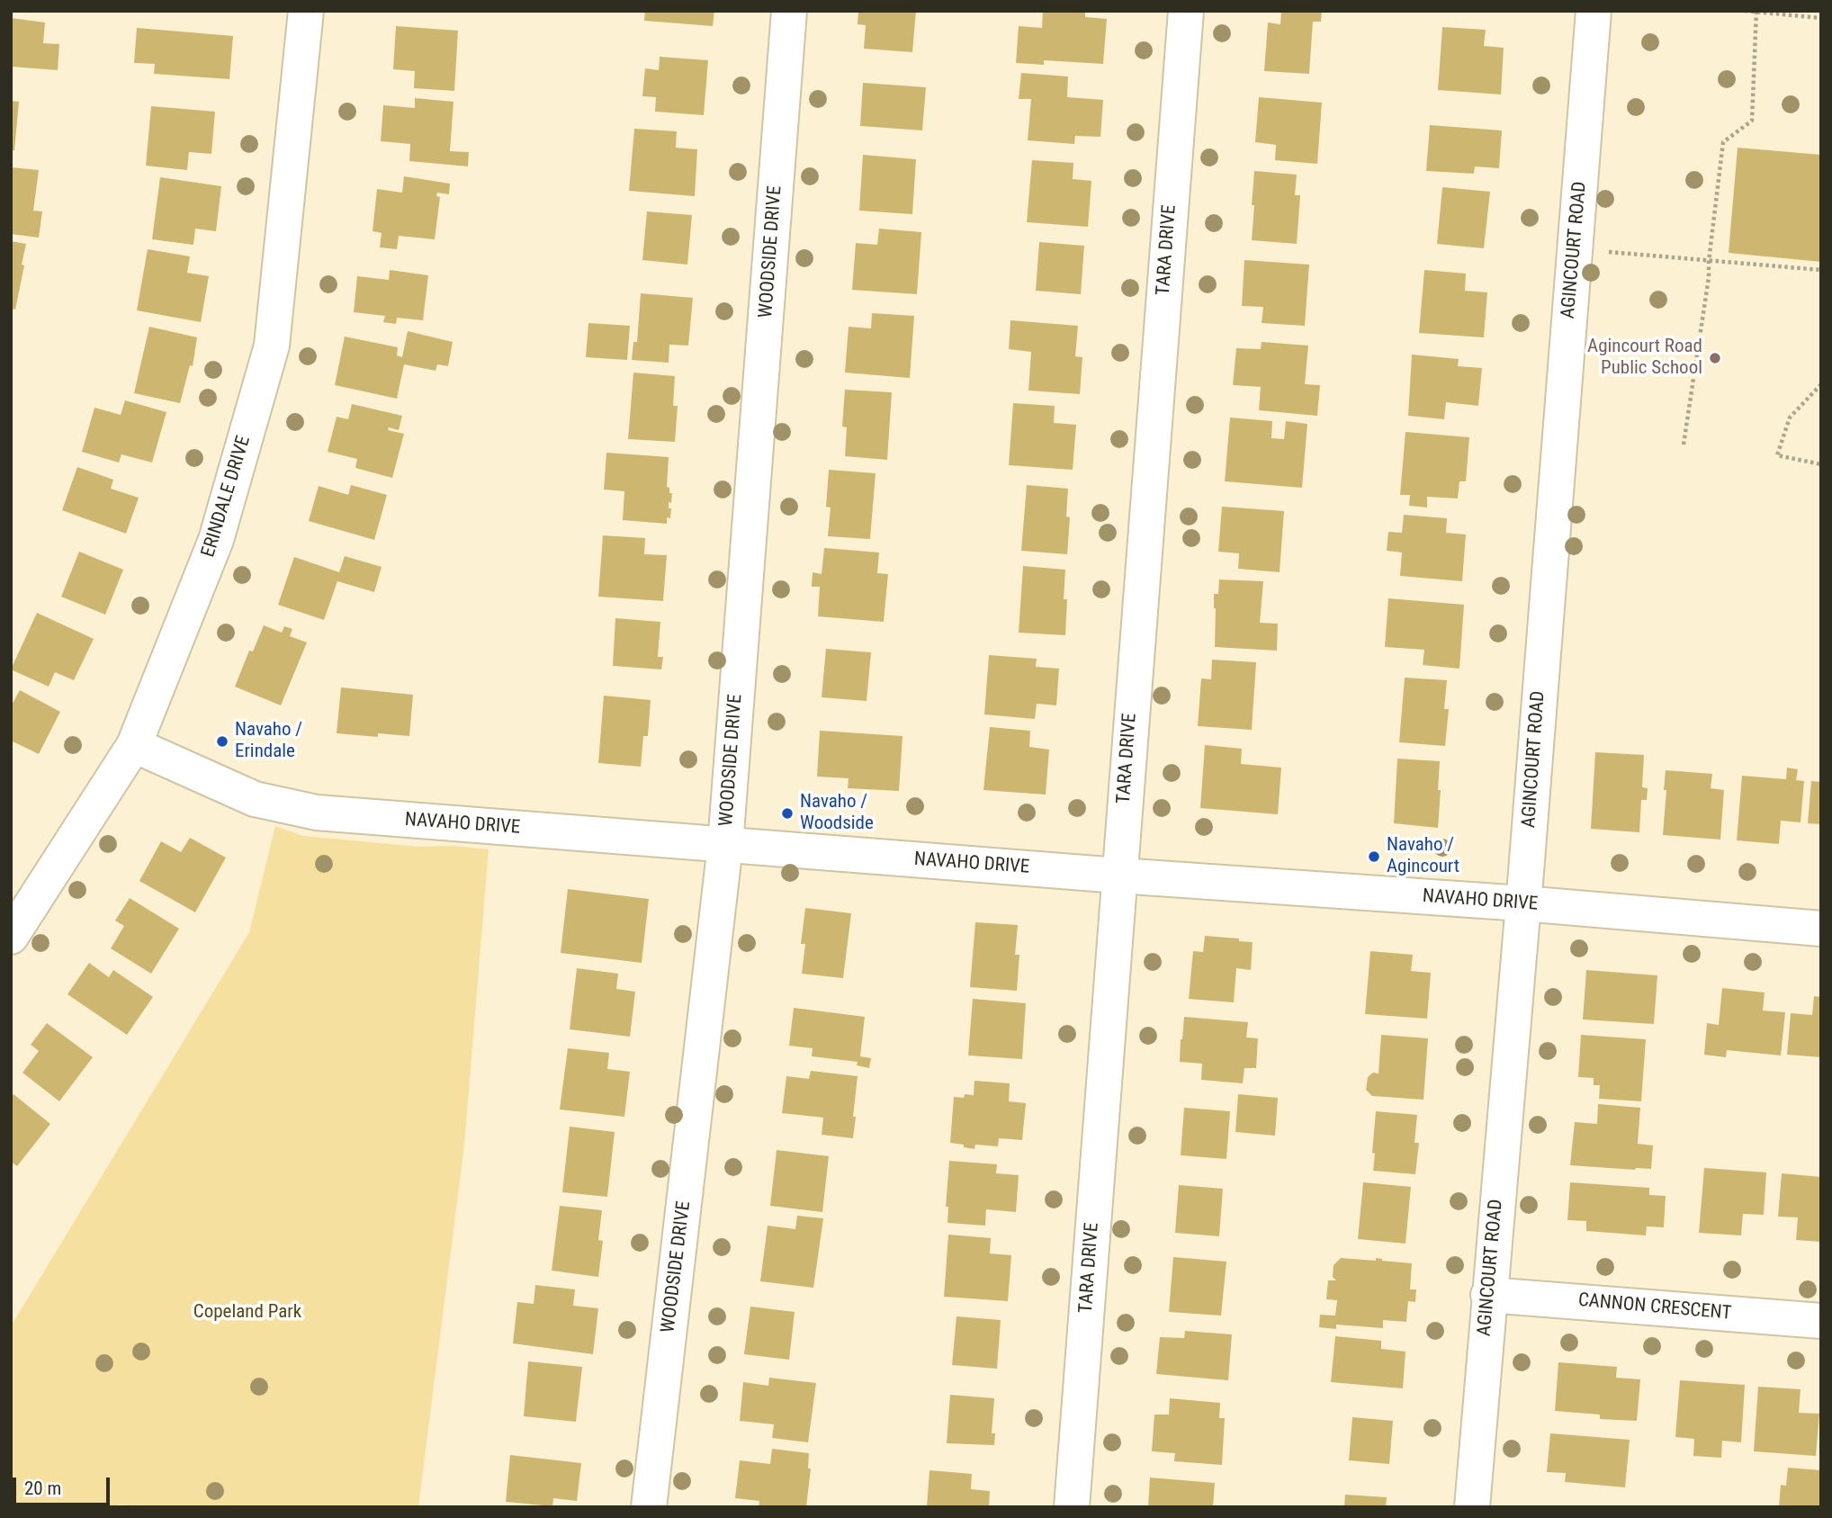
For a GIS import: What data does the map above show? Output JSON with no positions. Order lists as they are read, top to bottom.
{
  "streets": {
    "street": [
      "TARA DRIVE",
      "AGINCOURT ROAD",
      "WOODSIDE DRIVE",
      "ERINDALE DRIVE",
      "NAVAHO DRIVE",
      "CANNON CRESCENT"
    ]
  },
  "crossings": [
    ["TARA DRIVE", "NAVAHO DRIVE"],
    ["AGINCOURT ROAD", "NAVAHO DRIVE"],
    ["AGINCOURT ROAD", "CANNON CRESCENT"],
    ["WOODSIDE DRIVE", "NAVAHO DRIVE"],
    ["ERINDALE DRIVE", "NAVAHO DRIVE"]
  ],
  "parks": ["Copeland Park"],
  "places": [
    "Agincourt Road Public School",
    "Navaho / Erindale",
    "Navaho / Woodside",
    "Navaho / Agincourt"
  ],
  "scale_bar": "20 m"
}
